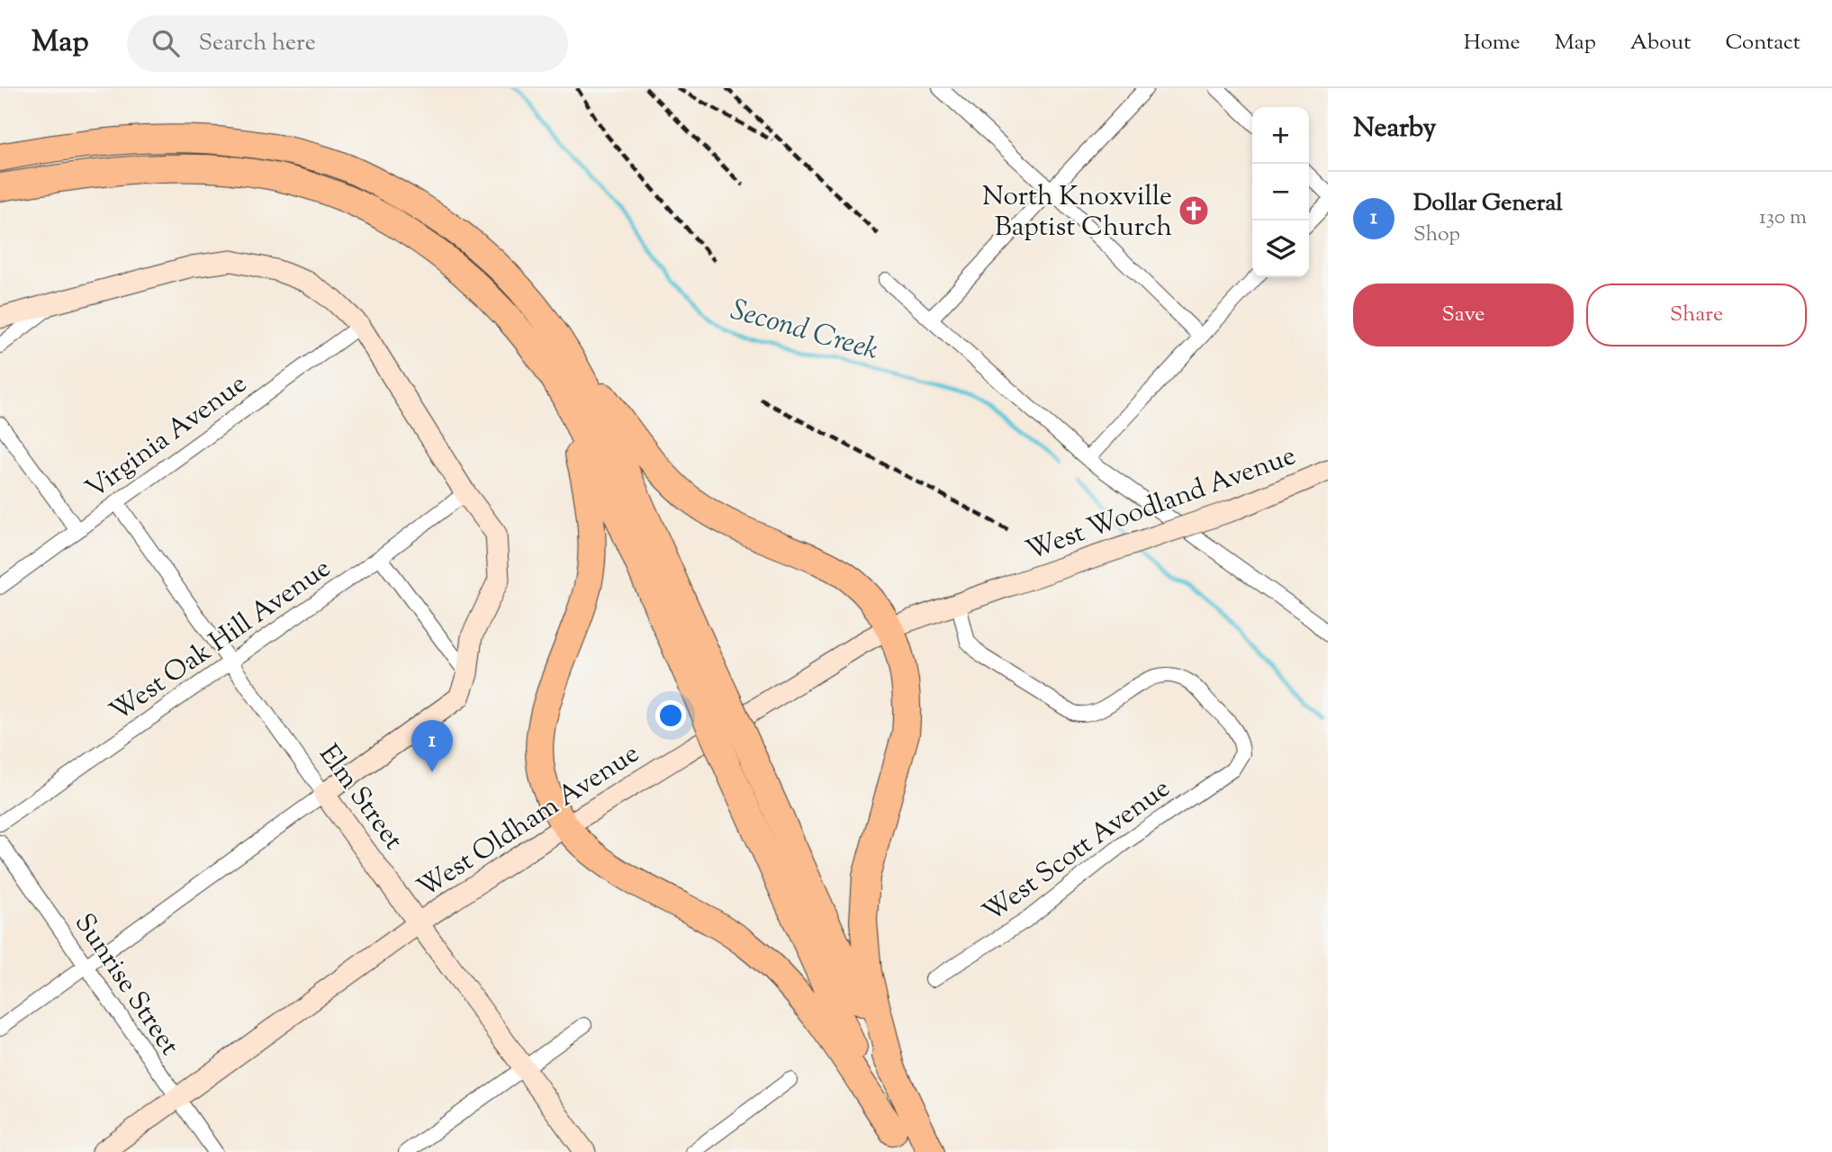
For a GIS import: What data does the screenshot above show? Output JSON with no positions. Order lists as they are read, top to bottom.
{
  "streets": {
    "street": [
      "Virginia Avenue",
      "West Woodland Avenue",
      "West Oak Hill Avenue",
      "Elm Street",
      "West Oldham Avenue",
      "West Scott Avenue",
      "Sunrise Street"
    ]
  },
  "crossings": [
    ["Virginia Avenue", "Elm Street"],
    ["West Woodland Avenue", "West Oldham Avenue"],
    ["West Oak Hill Avenue", "Elm Street"],
    ["Elm Street", "West Oldham Avenue"],
    ["West Oldham Avenue", "West Scott Avenue"],
    ["West Oldham Avenue", "Sunrise Street"]
  ],
  "water": ["Second Creek"],
  "places": {
    "church": ["North Knoxville Baptist Church"]
  },
  "page": {
    "header": "Map",
    "search": "Search here",
    "nav": [
      "Home",
      "Map",
      "About",
      "Contact"
    ],
    "heading": "Nearby",
    "map_buttons": ["+", "−"],
    "list": [
      {
        "mark": "1",
        "name": "Dollar General",
        "note": "Shop",
        "value": "130 m"
      }
    ],
    "buttons": ["Save", "Share"],
    "pins": "1"
  }
}
